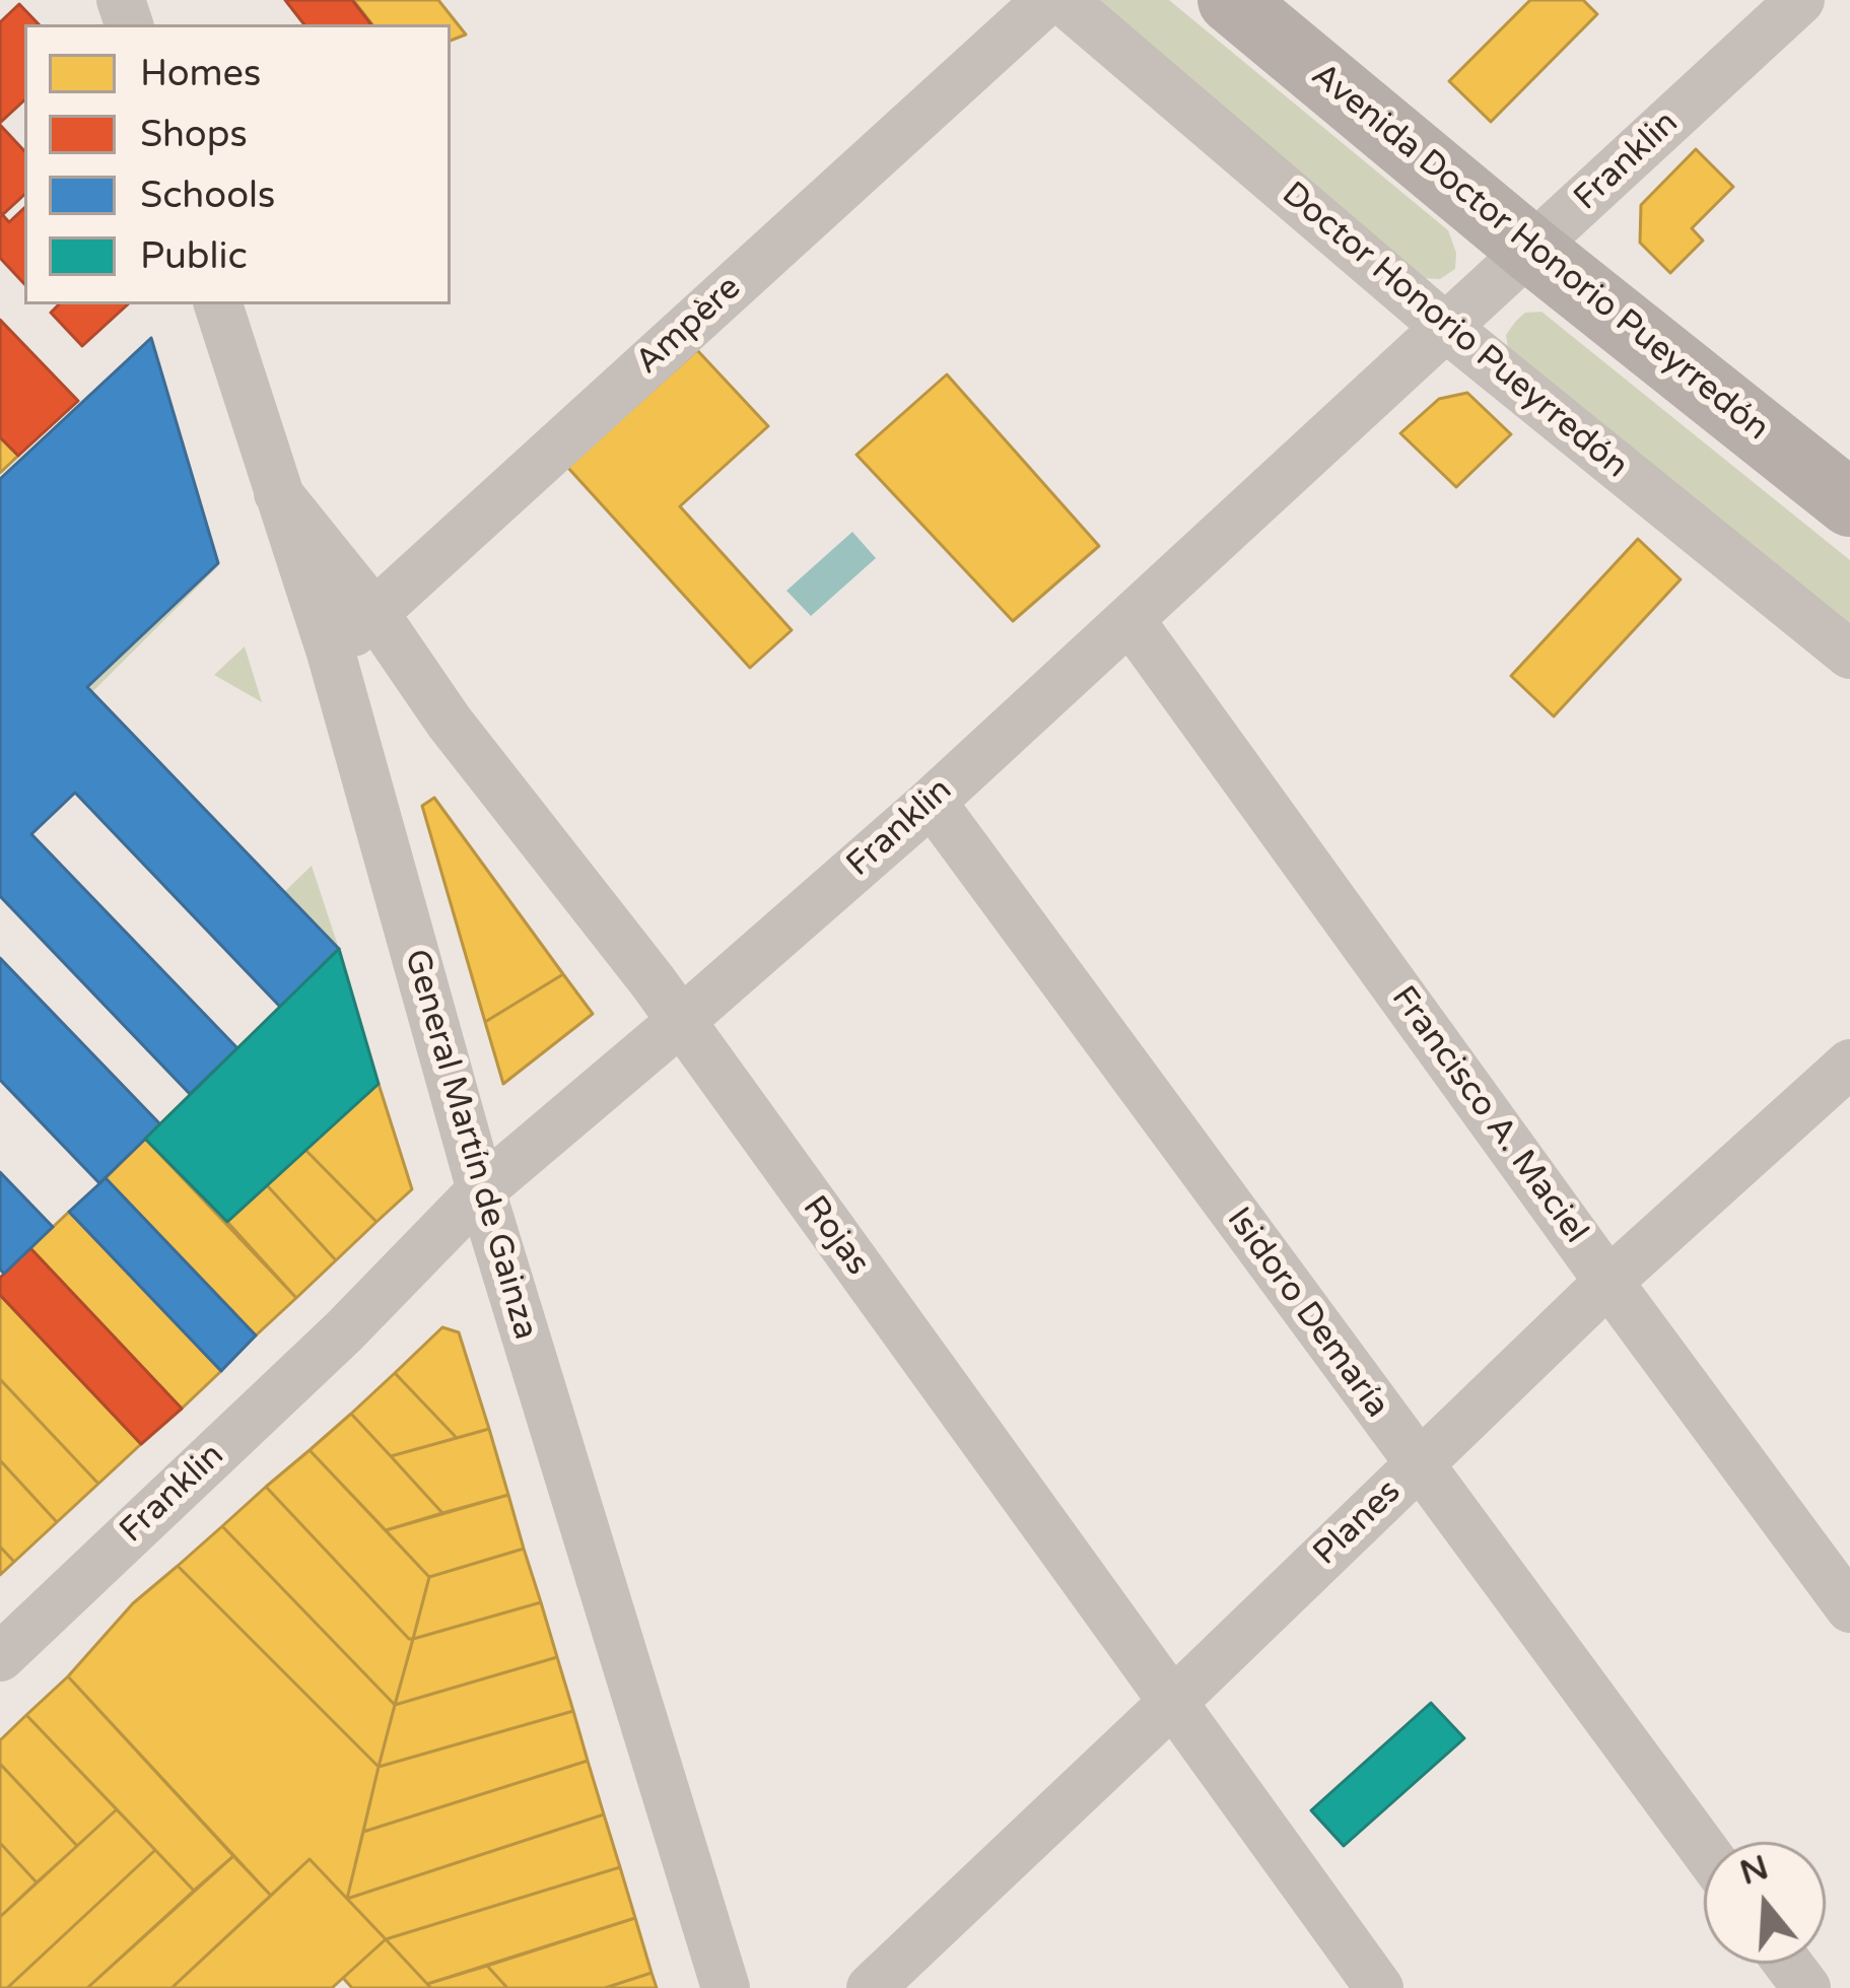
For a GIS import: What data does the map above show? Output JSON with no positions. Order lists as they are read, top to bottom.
{
  "streets": {
    "main road": ["Avenida Doctor Honorio Pueyrredón"],
    "street": [
      "Franklin",
      "Ampère",
      "Doctor Honorio Pueyrredón",
      "Francisco A. Maciel",
      "General Martín de Gainza",
      "Rojas",
      "Isidoro Demaría",
      "Planes"
    ]
  },
  "crossings": [
    ["Franklin", "Avenida Doctor Honorio Pueyrredón"],
    ["Franklin", "Doctor Honorio Pueyrredón"],
    ["Franklin", "Francisco A. Maciel"],
    ["Franklin", "General Martín de Gainza"],
    ["Franklin", "Rojas"],
    ["Franklin", "Isidoro Demaría"],
    ["Ampère", "General Martín de Gainza"],
    ["Ampère", "Rojas"],
    ["Francisco A. Maciel", "Planes"],
    ["General Martín de Gainza", "Rojas"],
    ["Rojas", "Planes"],
    ["Isidoro Demaría", "Planes"]
  ],
  "legend": [
    "Homes",
    "Shops",
    "Schools",
    "Public"
  ],
  "north": "top"
}
